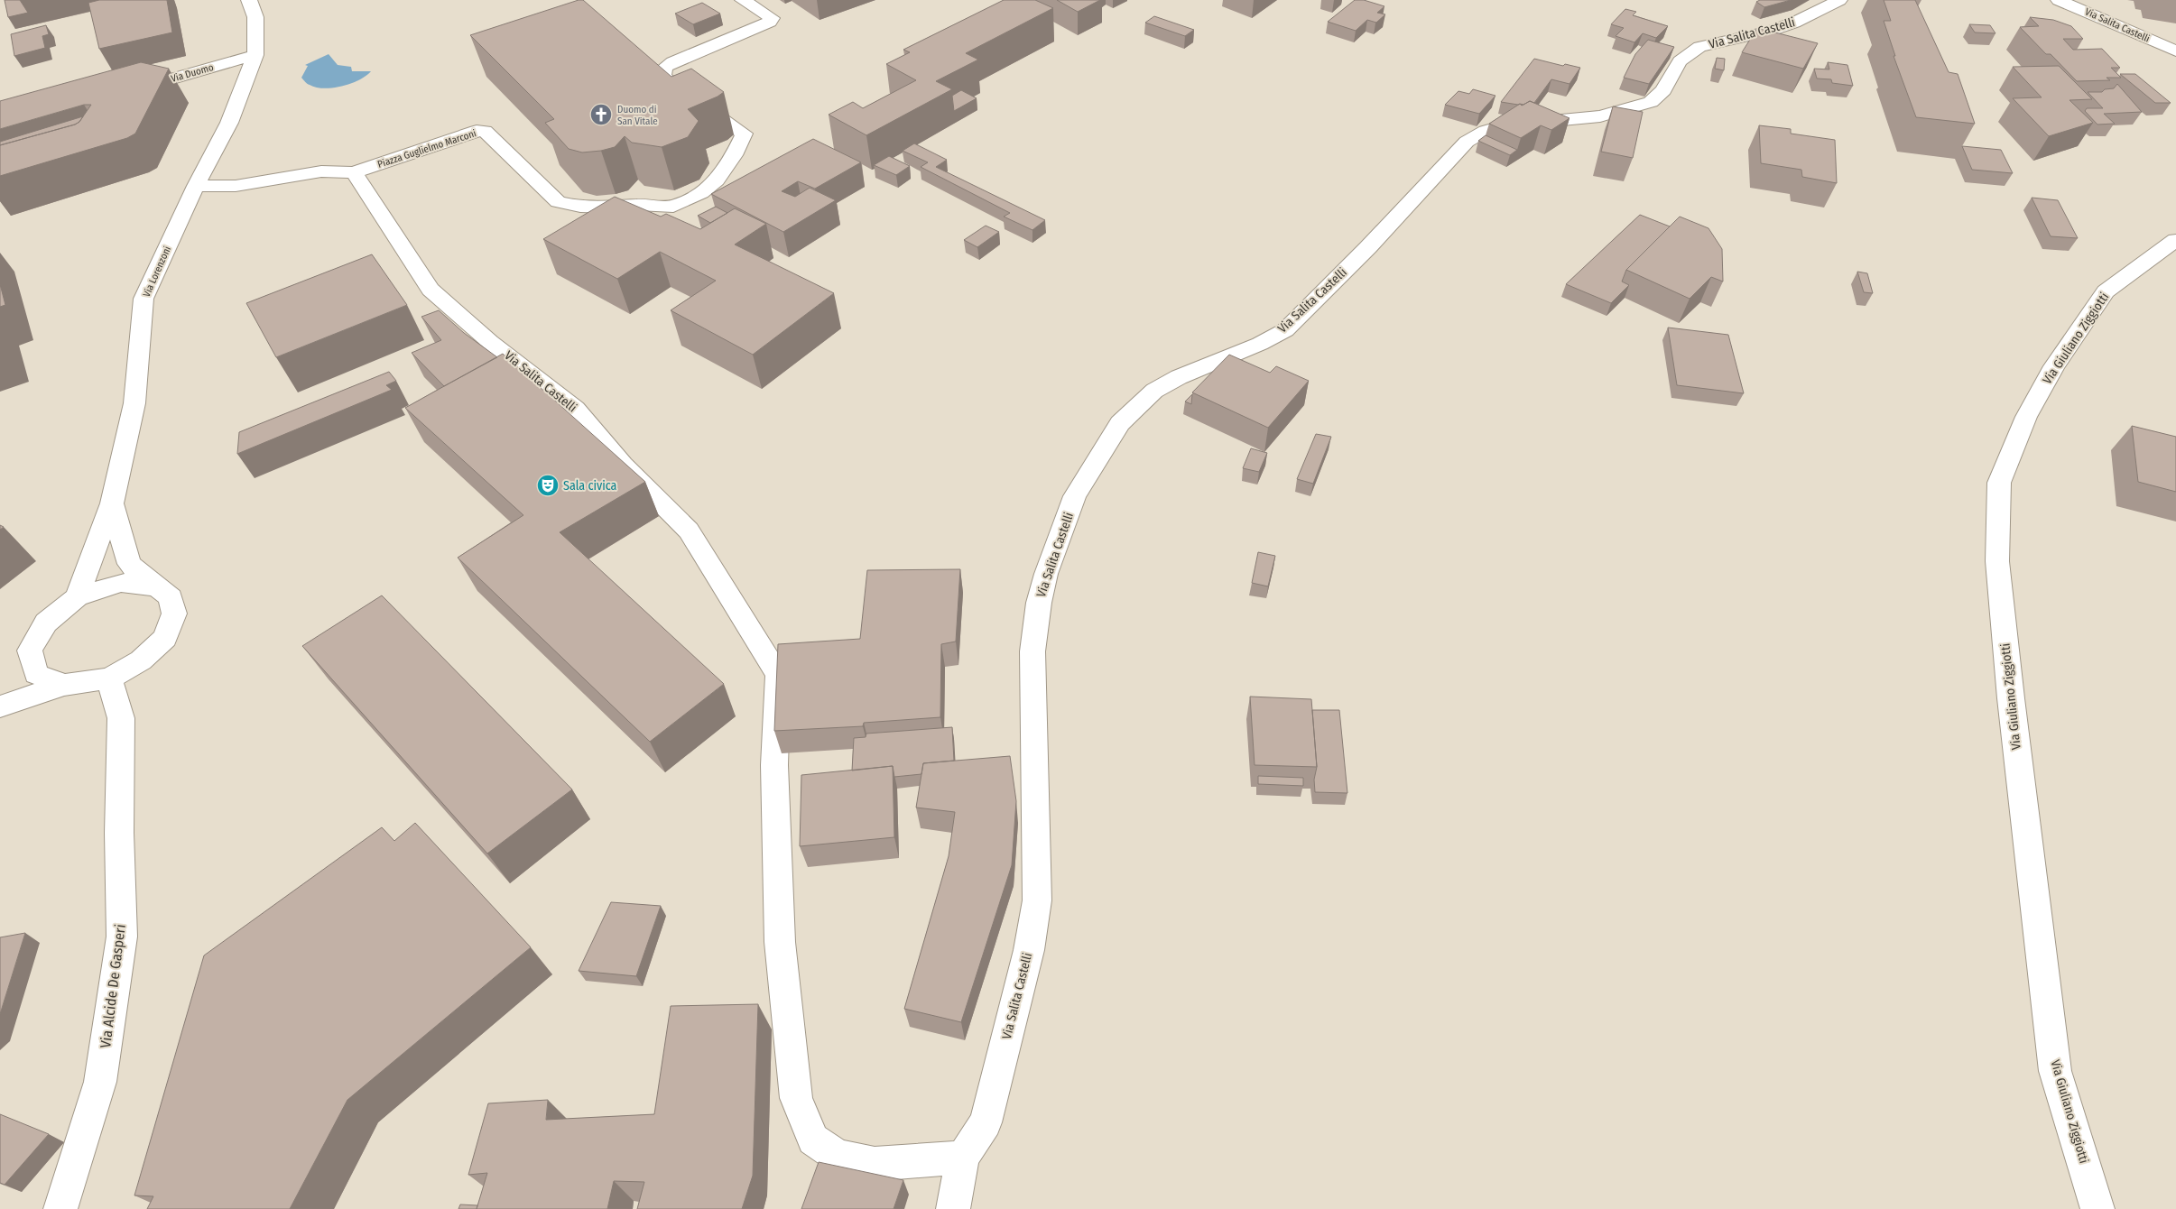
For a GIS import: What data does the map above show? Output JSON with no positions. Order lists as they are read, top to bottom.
{
  "streets": {
    "street": [
      "Via Salita Castelli",
      "Via Duomo",
      "Piazza Guglielmo Marconi",
      "Via Lorenzoni",
      "Via Giuliano Ziggiotti",
      "Via Alcide De Gasperi"
    ]
  },
  "crossings": [
    ["Via Salita Castelli", "Piazza Guglielmo Marconi"],
    ["Via Duomo", "Via Lorenzoni"],
    ["Via Lorenzoni", "Via Alcide De Gasperi"]
  ],
  "places": {
    "church": ["Duomo di San Vitale"],
    "theatre": ["Sala civica"]
  }
}
